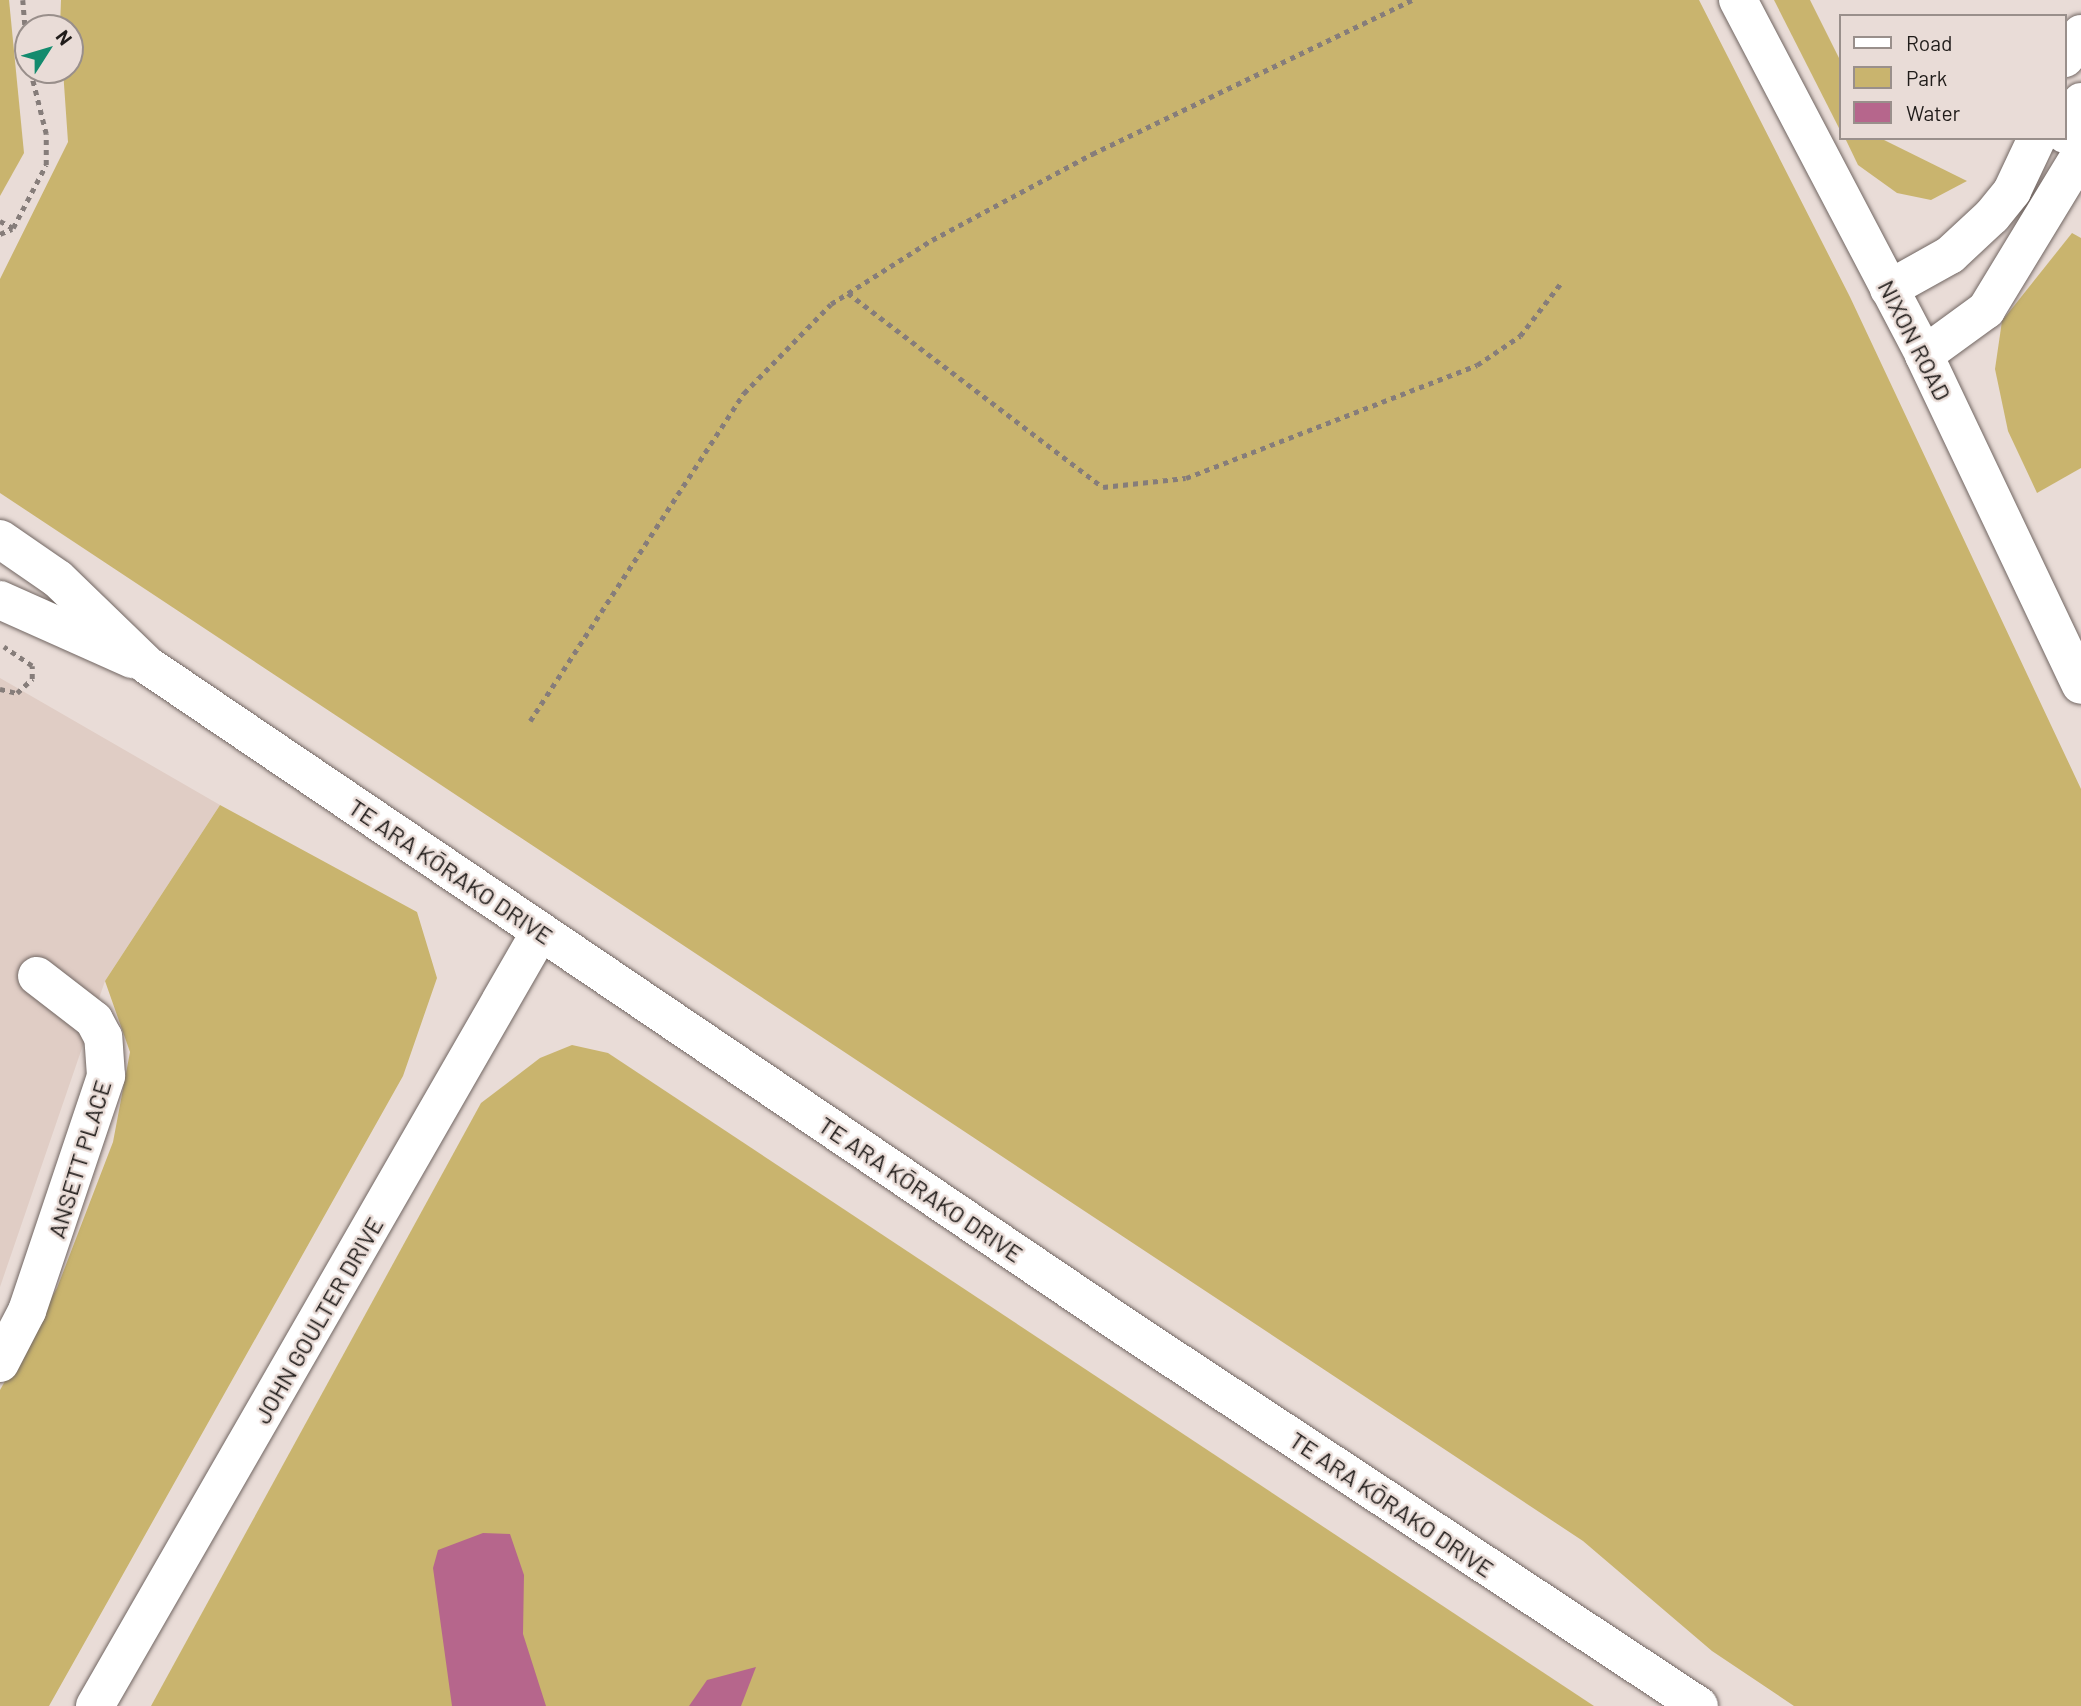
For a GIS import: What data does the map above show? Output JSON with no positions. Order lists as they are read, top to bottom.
{
  "streets": {
    "street": [
      "NIXON ROAD",
      "TE ARA KŌRAKO DRIVE",
      "ANSETT PLACE",
      "JOHN GOULTER DRIVE"
    ]
  },
  "crossings": [
    ["TE ARA KŌRAKO DRIVE", "JOHN GOULTER DRIVE"]
  ],
  "legend": ["Road", "Park", "Water"],
  "north": "top right"
}
